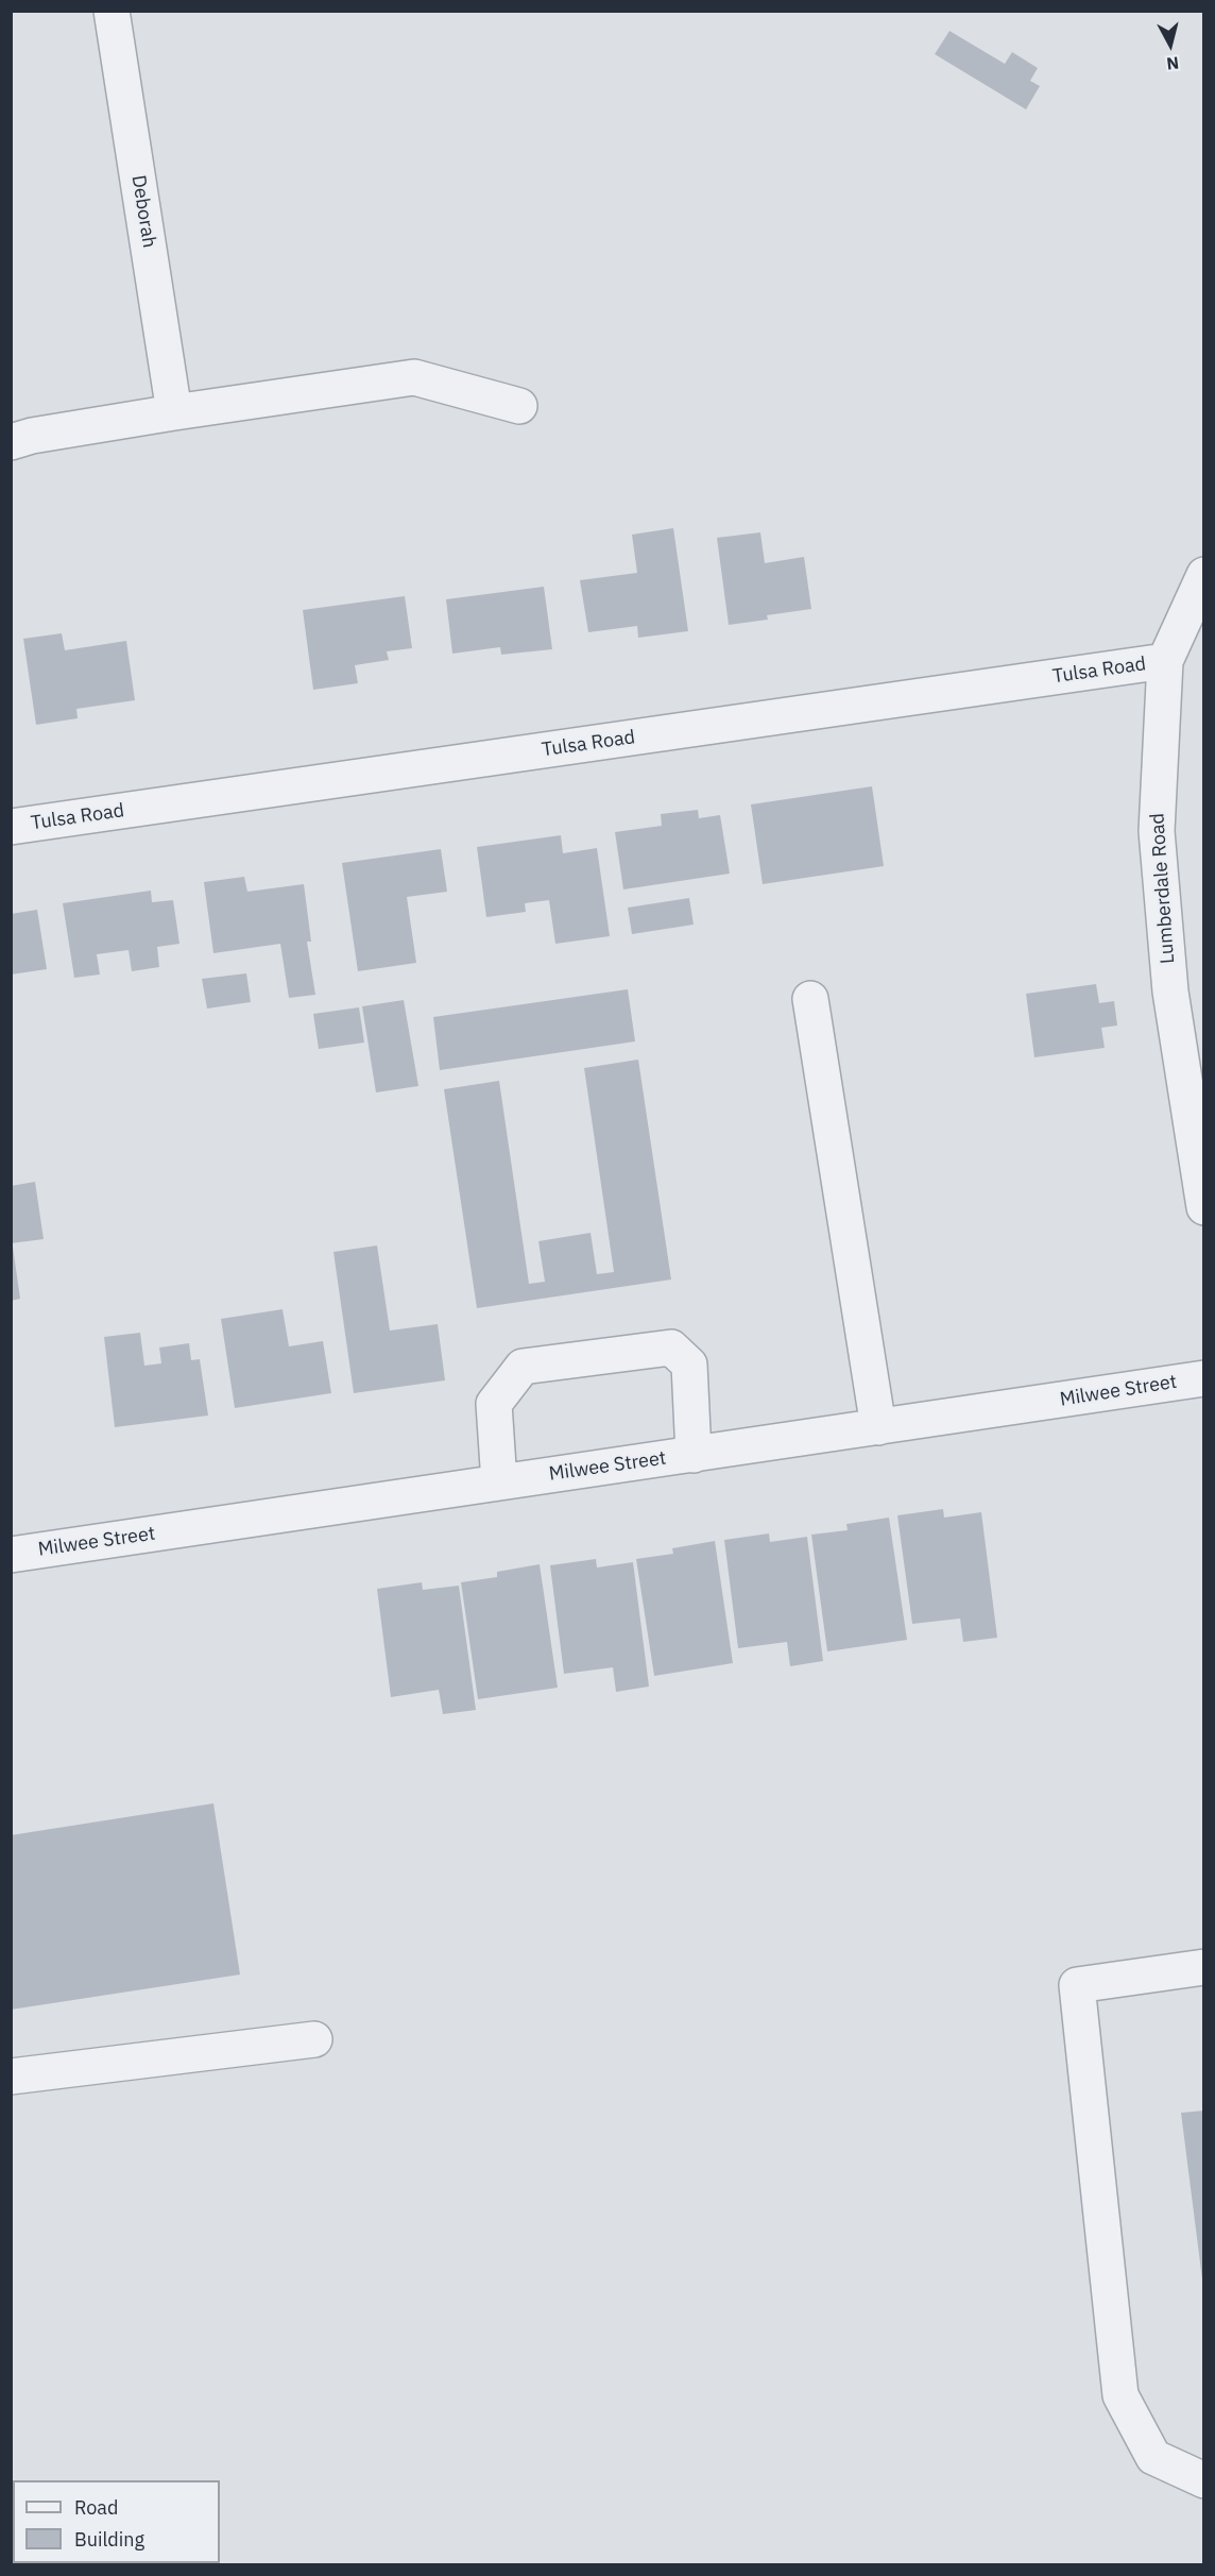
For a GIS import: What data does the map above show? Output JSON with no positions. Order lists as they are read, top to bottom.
{
  "streets": {
    "street": [
      "Deborah",
      "Tulsa Road",
      "Lumberdale Road",
      "Milwee Street"
    ]
  },
  "crossings": [
    ["Tulsa Road", "Lumberdale Road"]
  ],
  "legend": ["Road", "Building"],
  "north": "bottom"
}
